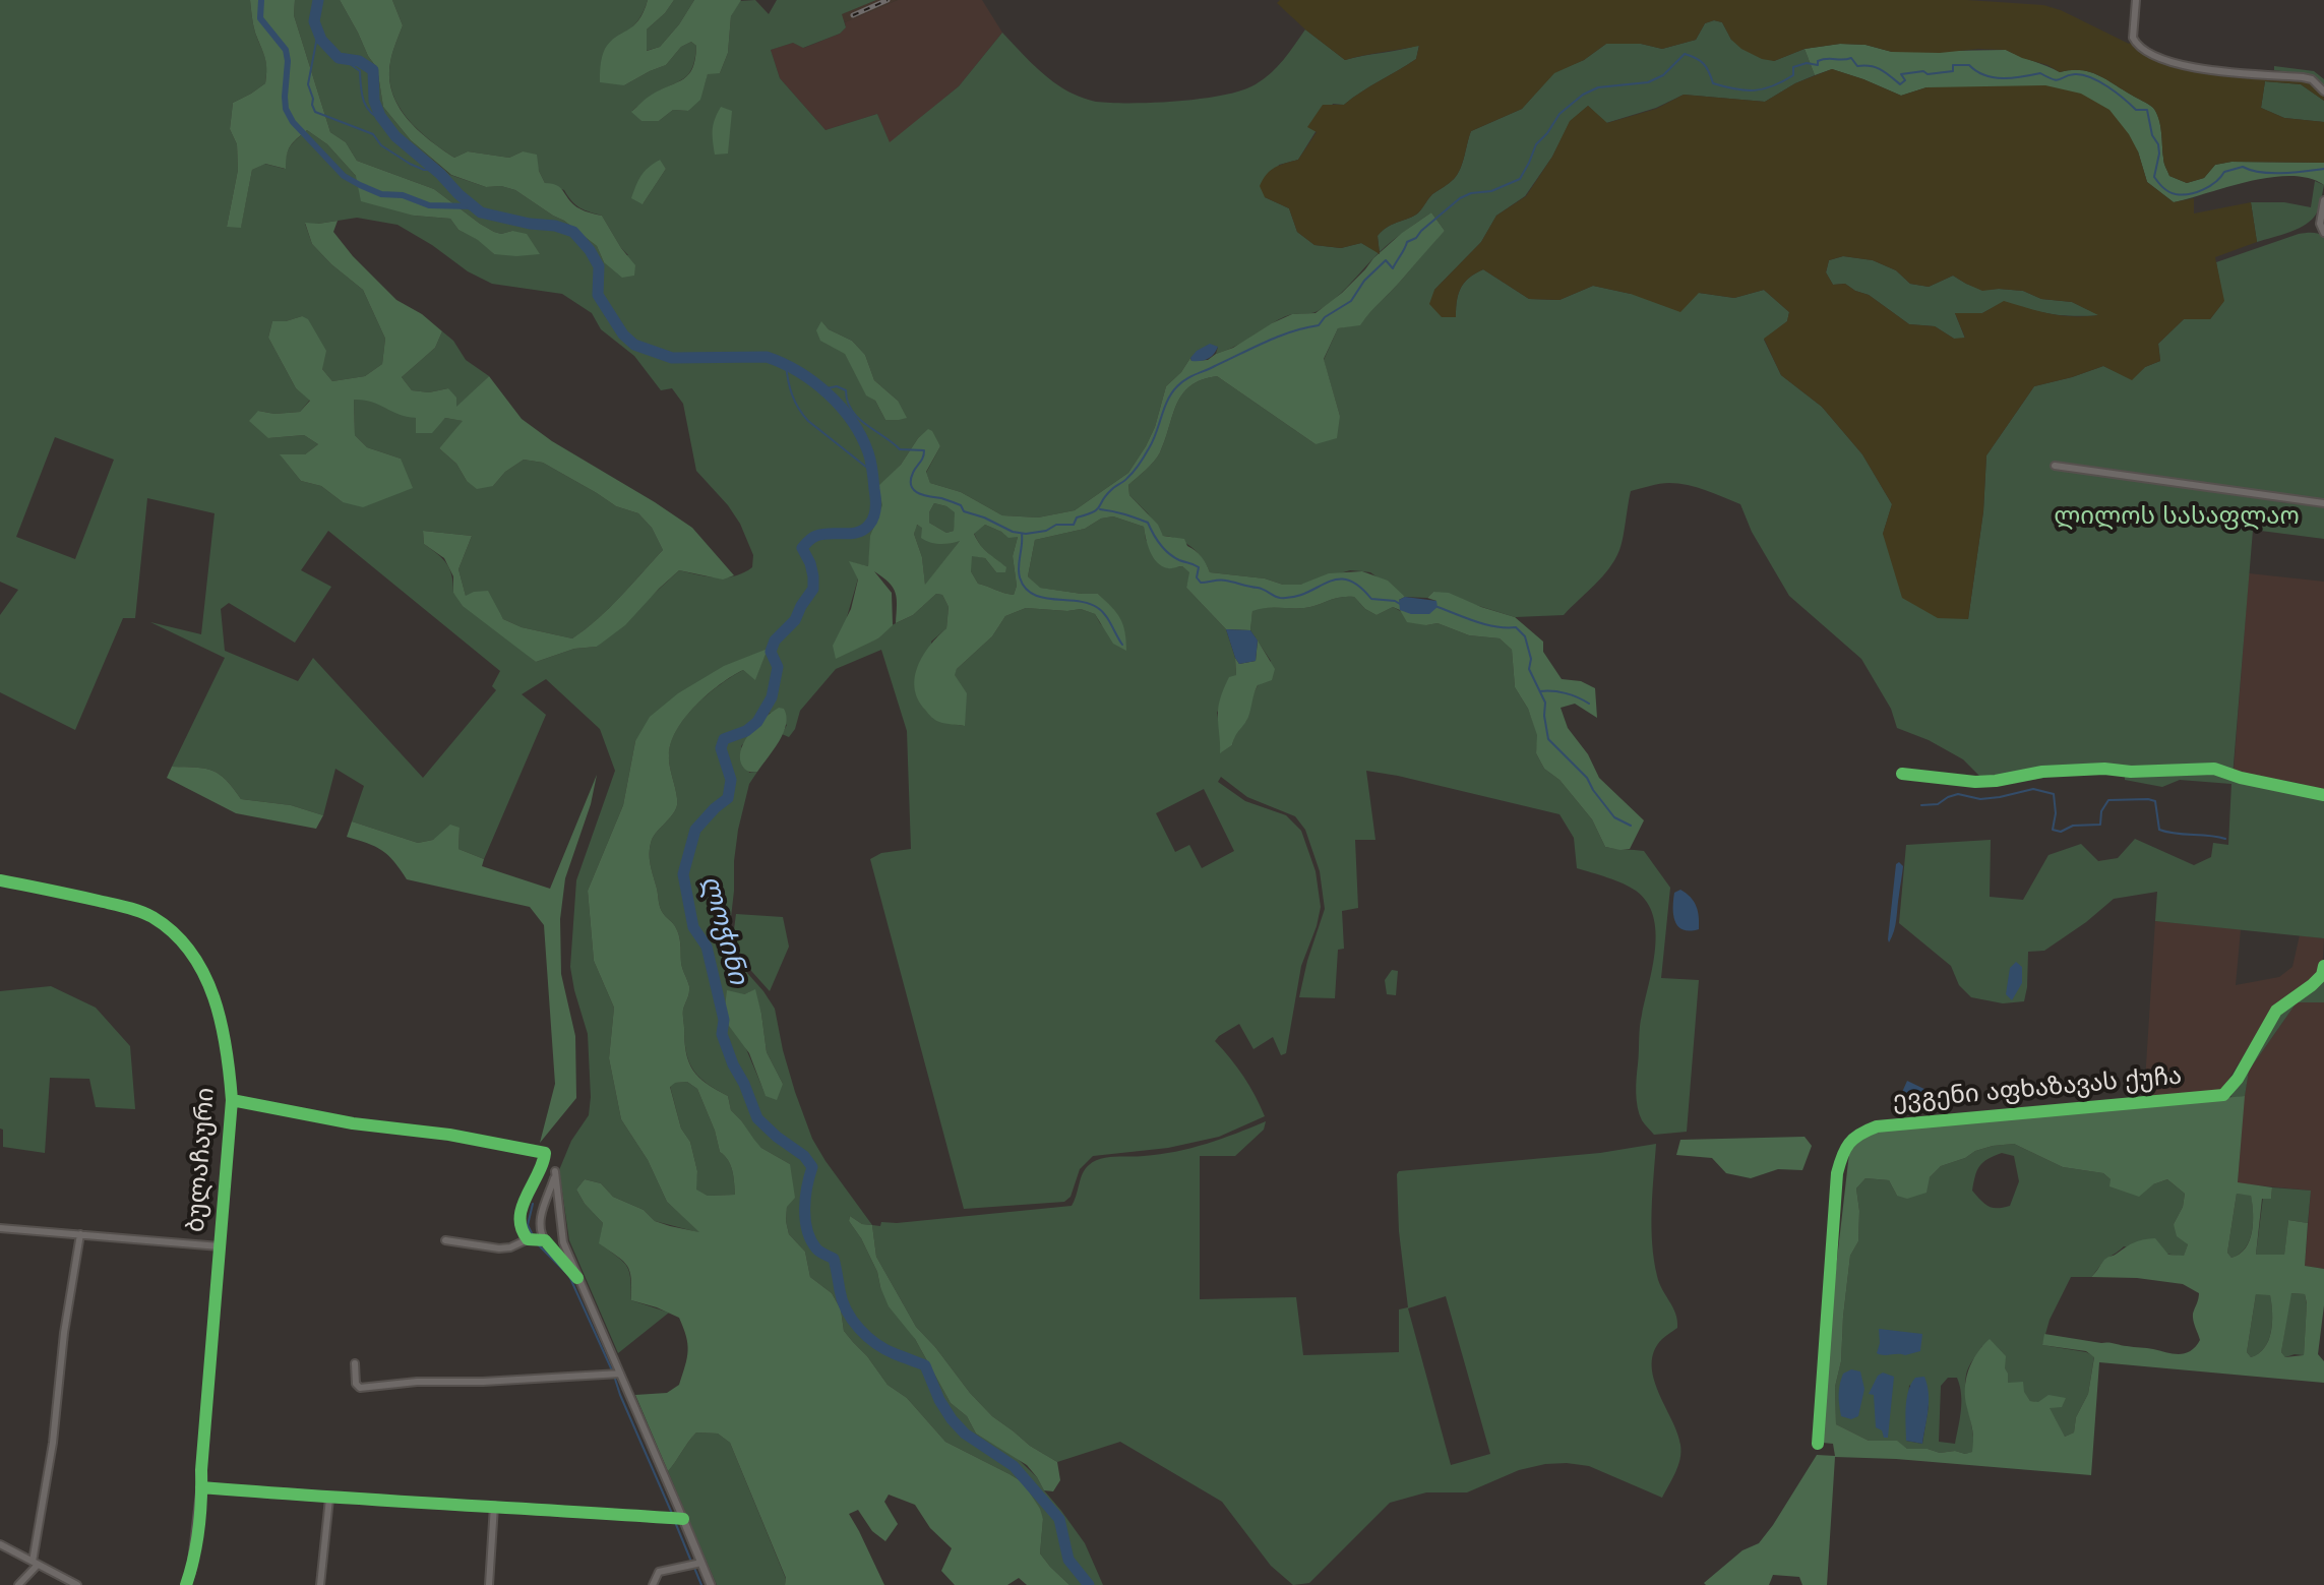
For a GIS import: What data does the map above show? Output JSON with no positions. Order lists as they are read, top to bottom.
{
  "streets": {
    "street": ["ევგენი აფხაზავას ქუჩა", "ბულაჩაური"]
  },
  "water": ["ლოჭინი"],
  "parks": ["ლილოს სასაფლაო"]
}
